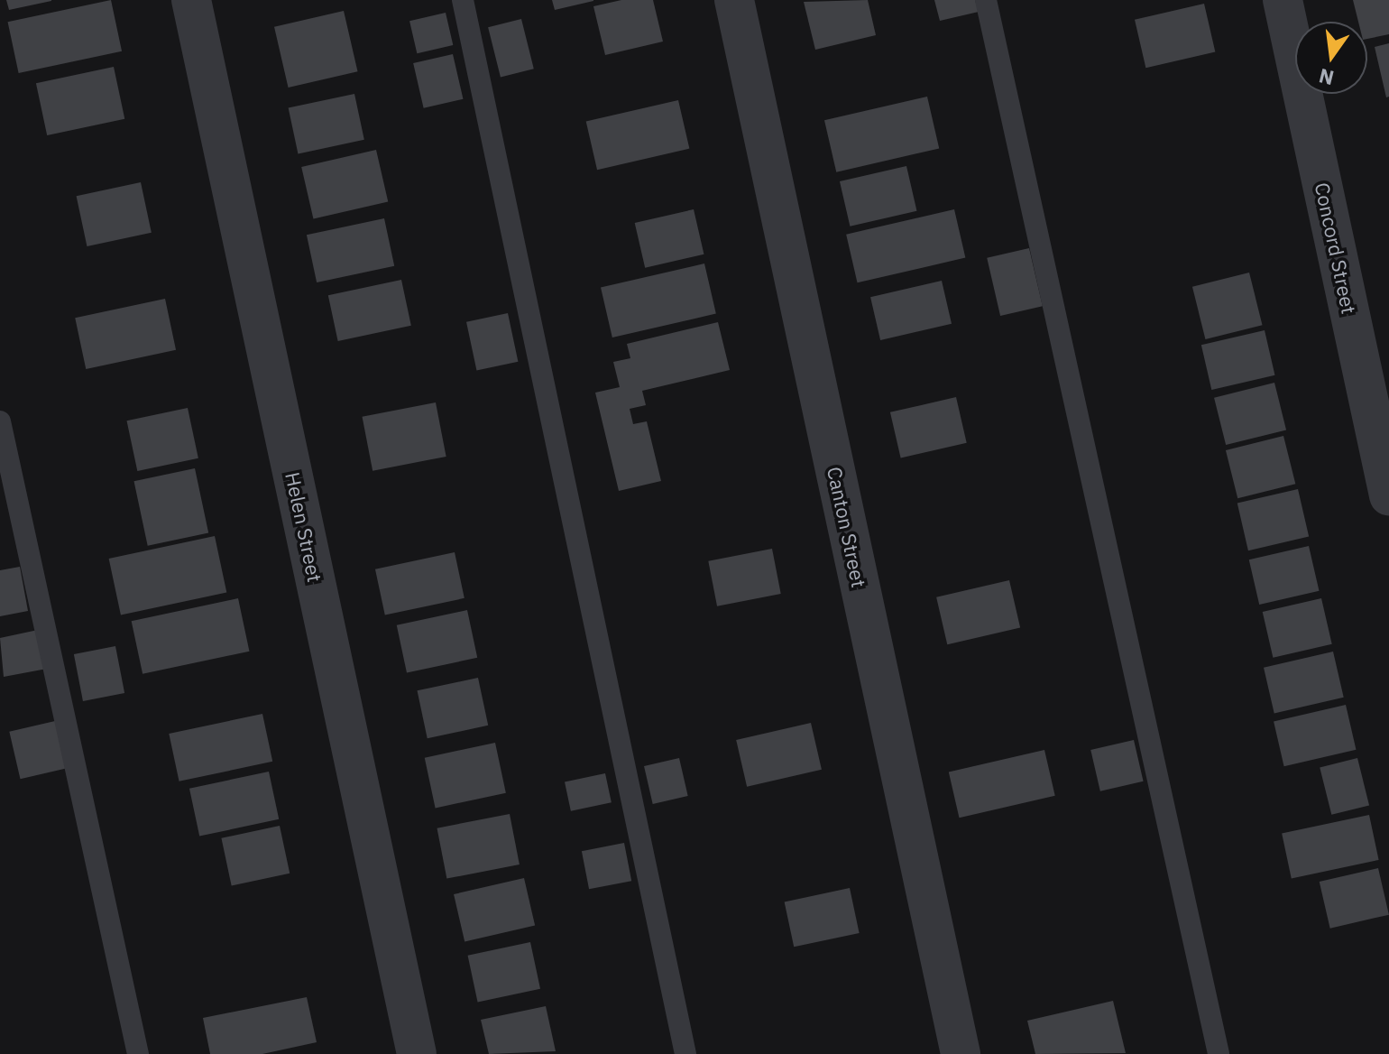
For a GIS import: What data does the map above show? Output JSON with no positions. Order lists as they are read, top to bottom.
{
  "streets": {
    "street": ["Concord Street", "Helen Street", "Canton Street"]
  },
  "north": "bottom"
}
